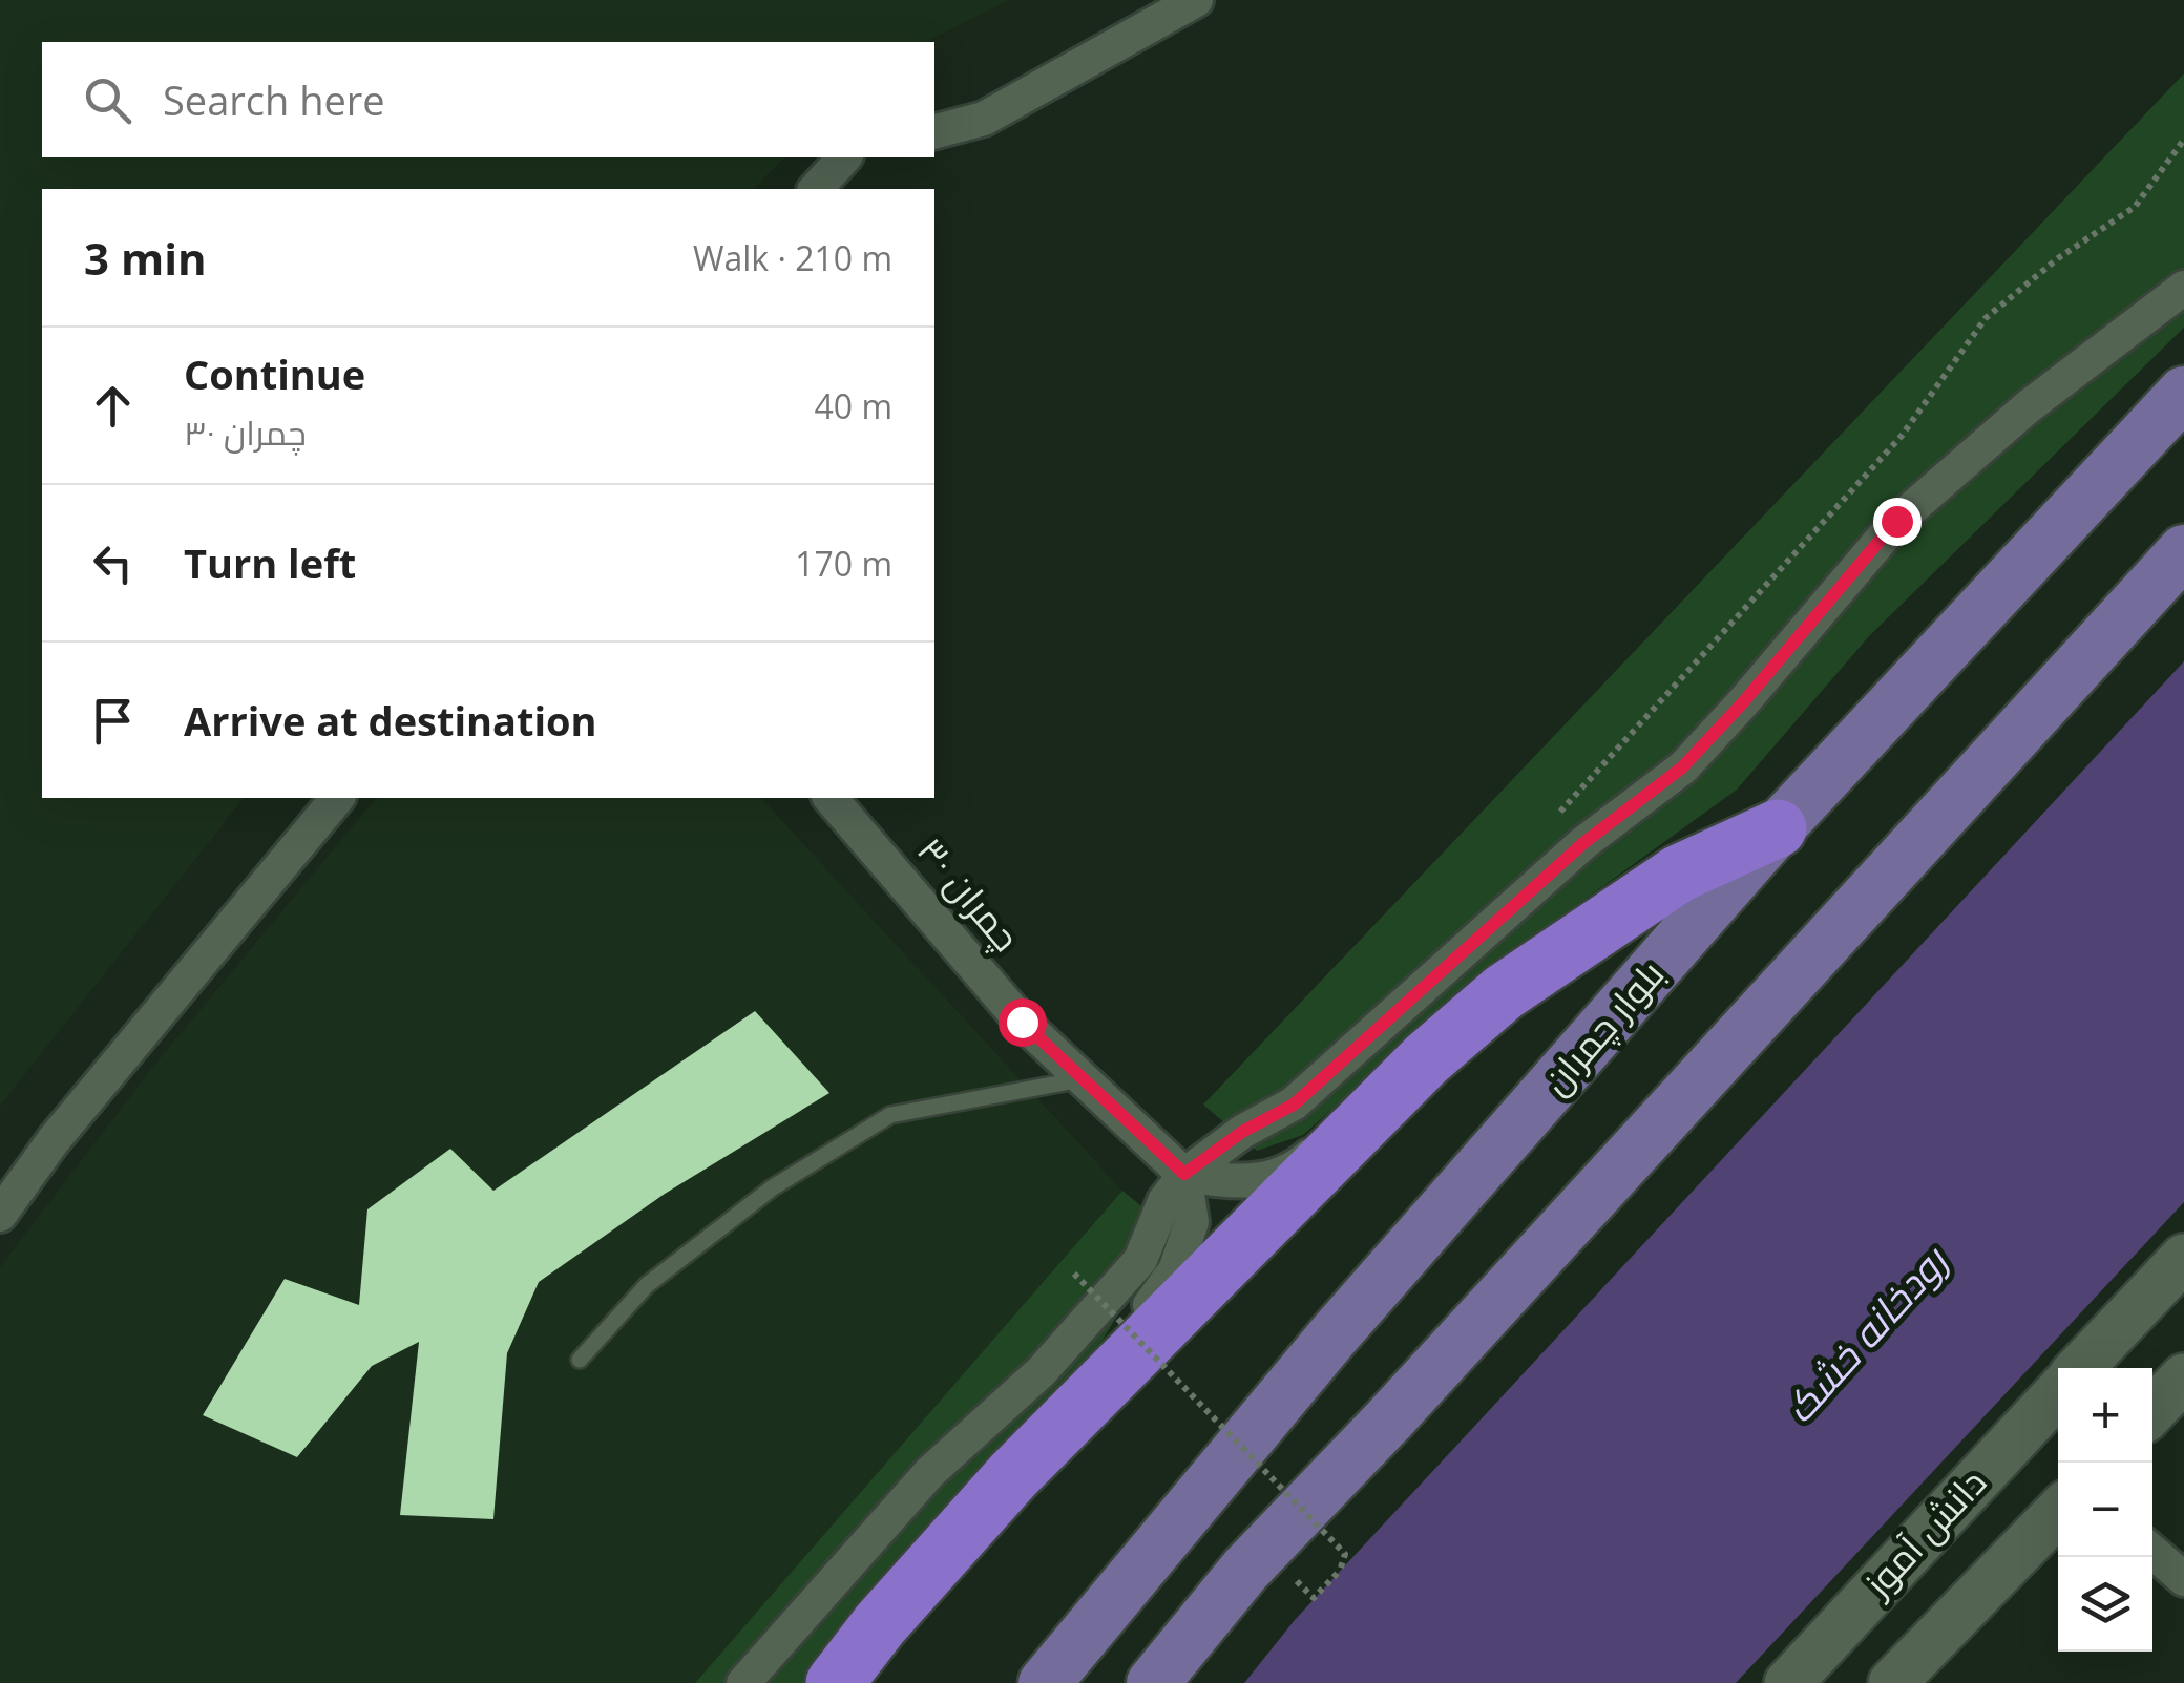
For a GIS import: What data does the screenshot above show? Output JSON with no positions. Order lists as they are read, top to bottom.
{
  "streets": {
    "main road": ["بلوار چمران", "دانش آموز"],
    "street": ["۳۰ چمران"]
  },
  "water": ["رودخانه خشک"],
  "page": {
    "search": "Search here",
    "heading": ["3 min", "Walk · 210 m"],
    "list": [
      ["Continue", "۳۰ چمران", "40 m"],
      ["Turn left", "170 m"],
      "Arrive at destination"
    ],
    "map_buttons": ["+", "−"]
  }
}
